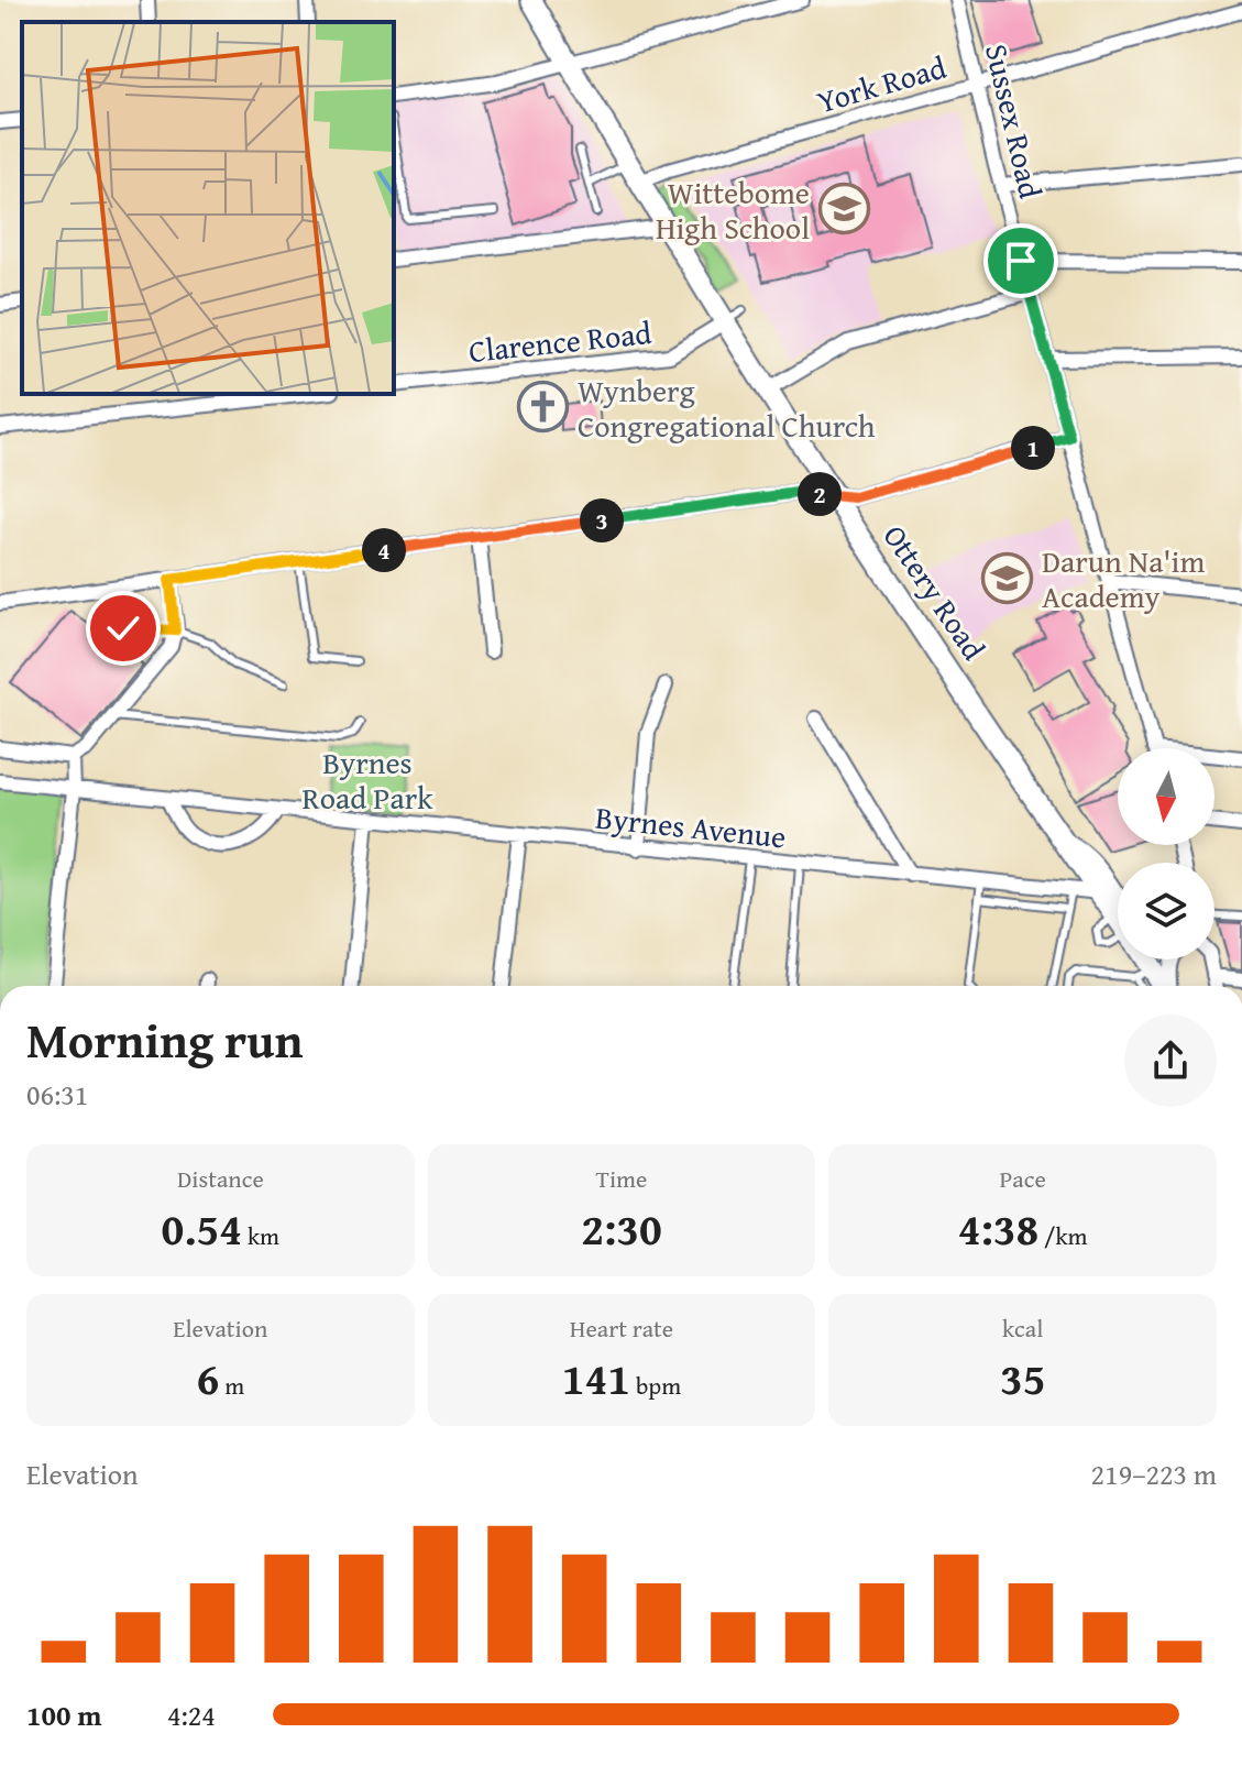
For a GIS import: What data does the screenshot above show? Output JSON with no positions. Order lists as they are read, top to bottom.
{
  "streets": {
    "street": [
      "York Road",
      "Sussex Road",
      "Clarence Road",
      "Ottery Road",
      "Byrnes Avenue"
    ]
  },
  "crossings": [
    ["York Road", "Sussex Road"],
    ["York Road", "Ottery Road"],
    ["Clarence Road", "Ottery Road"],
    ["Ottery Road", "Byrnes Avenue"]
  ],
  "parks": ["Byrnes Road Park"],
  "places": {
    "school or university": ["Wittebome High School", "Darun Na'im Academy"],
    "church": ["Wynberg Congregational Church"]
  },
  "north": "bottom",
  "page": {
    "pins": [
      "1",
      "2",
      "3",
      "4"
    ],
    "heading": ["Morning run", "06:31"],
    "stats": [
      ["Distance", "0.54 km"],
      ["Time", "2:30"],
      ["Pace", "4:38 /km"],
      ["Elevation", "6 m"],
      ["Heart rate", "141 bpm"],
      ["kcal", "35"]
    ],
    "chart": ["Elevation", "219–223 m"],
    "list": [
      {
        "name": "100 m",
        "note": "4:24"
      }
    ]
  }
}
